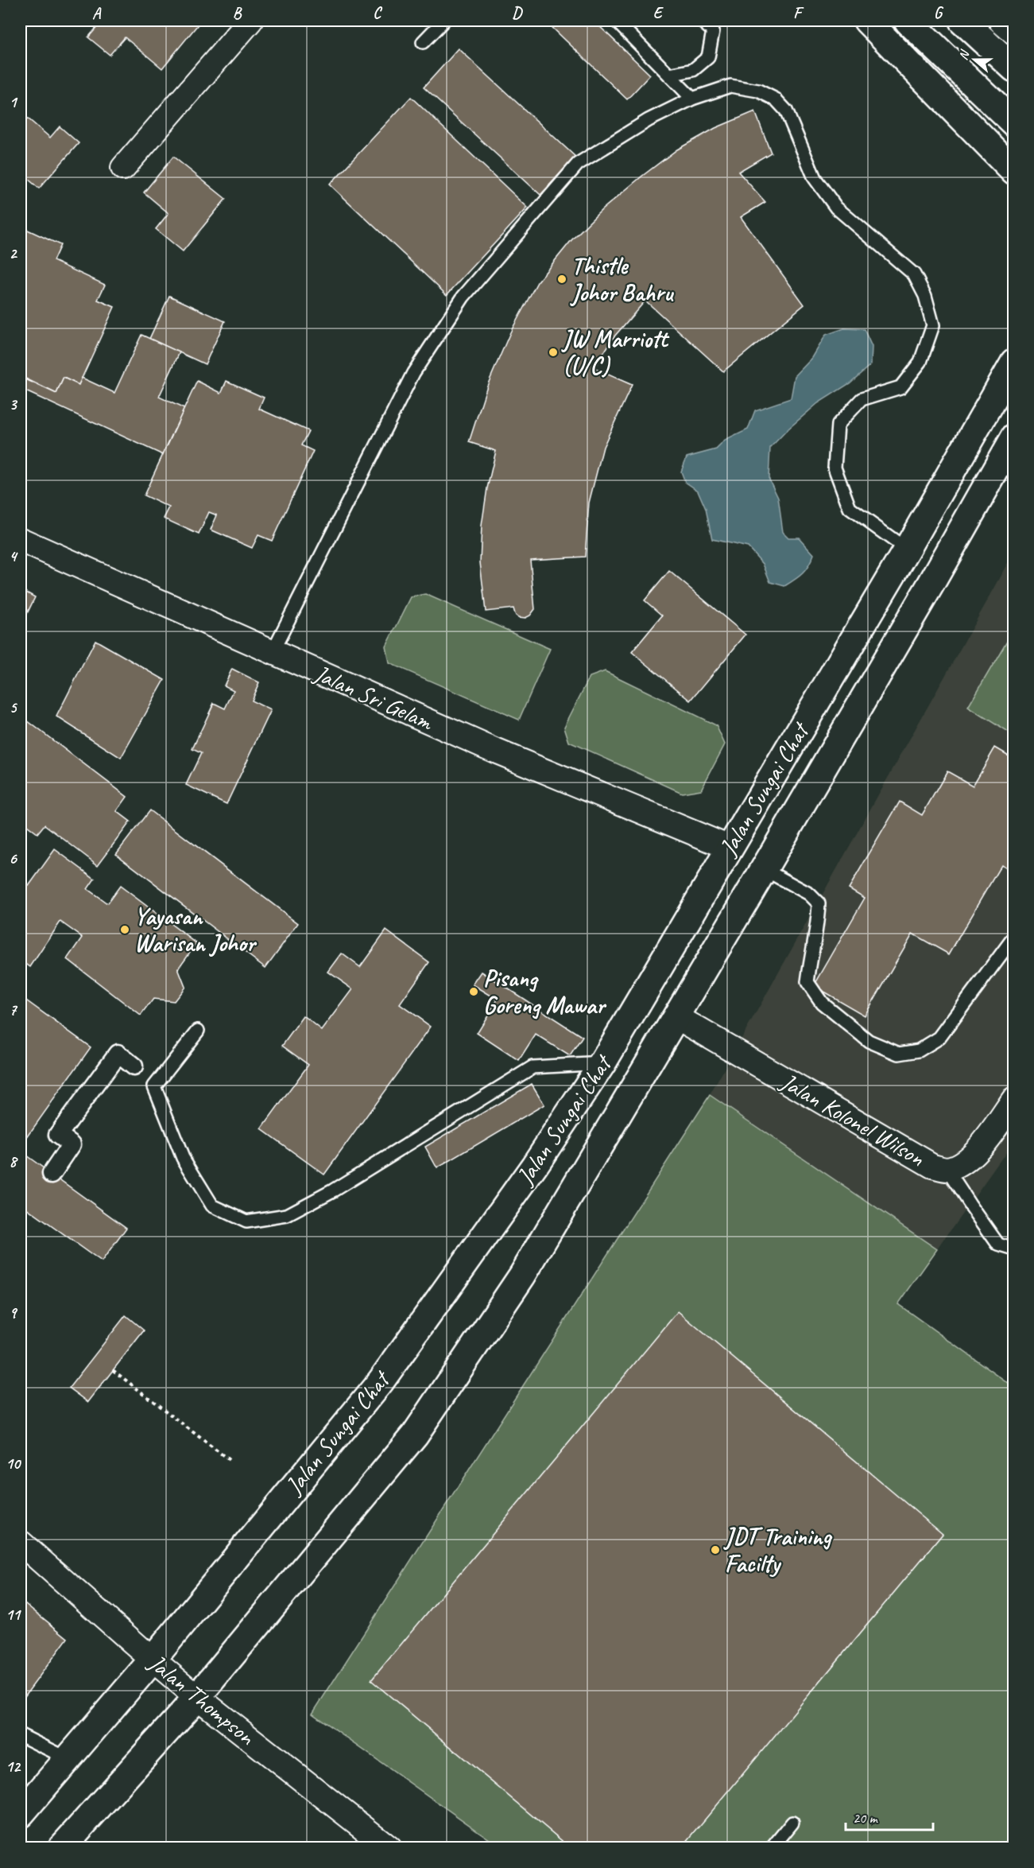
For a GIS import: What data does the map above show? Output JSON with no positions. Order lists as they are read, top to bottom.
{
  "streets": {
    "main road": ["Jalan Sungai Chat"],
    "street": ["Jalan Sri Gelam", "Jalan Kolonel Wilson", "Jalan Thompson"]
  },
  "crossings": [
    ["Jalan Sri Gelam", "Jalan Sungai Chat"],
    ["Jalan Sungai Chat", "Jalan Kolonel Wilson"],
    ["Jalan Sungai Chat", "Jalan Thompson"]
  ],
  "places": [
    "Thistle Johor Bahru",
    "JW Marriott (U/C)",
    "Yayasan Warisan Johor",
    "Pisang Goreng Mawar",
    "JDT Training Facilty"
  ],
  "scale_bar": "20 m",
  "north": "left",
  "grid": {
    "columns": [
      "A",
      "B",
      "C",
      "D",
      "E",
      "F",
      "G"
    ],
    "rows": [
      "1",
      "2",
      "3",
      "4",
      "5",
      "6",
      "7",
      "8",
      "9",
      "10",
      "11",
      "12"
    ]
  }
}
